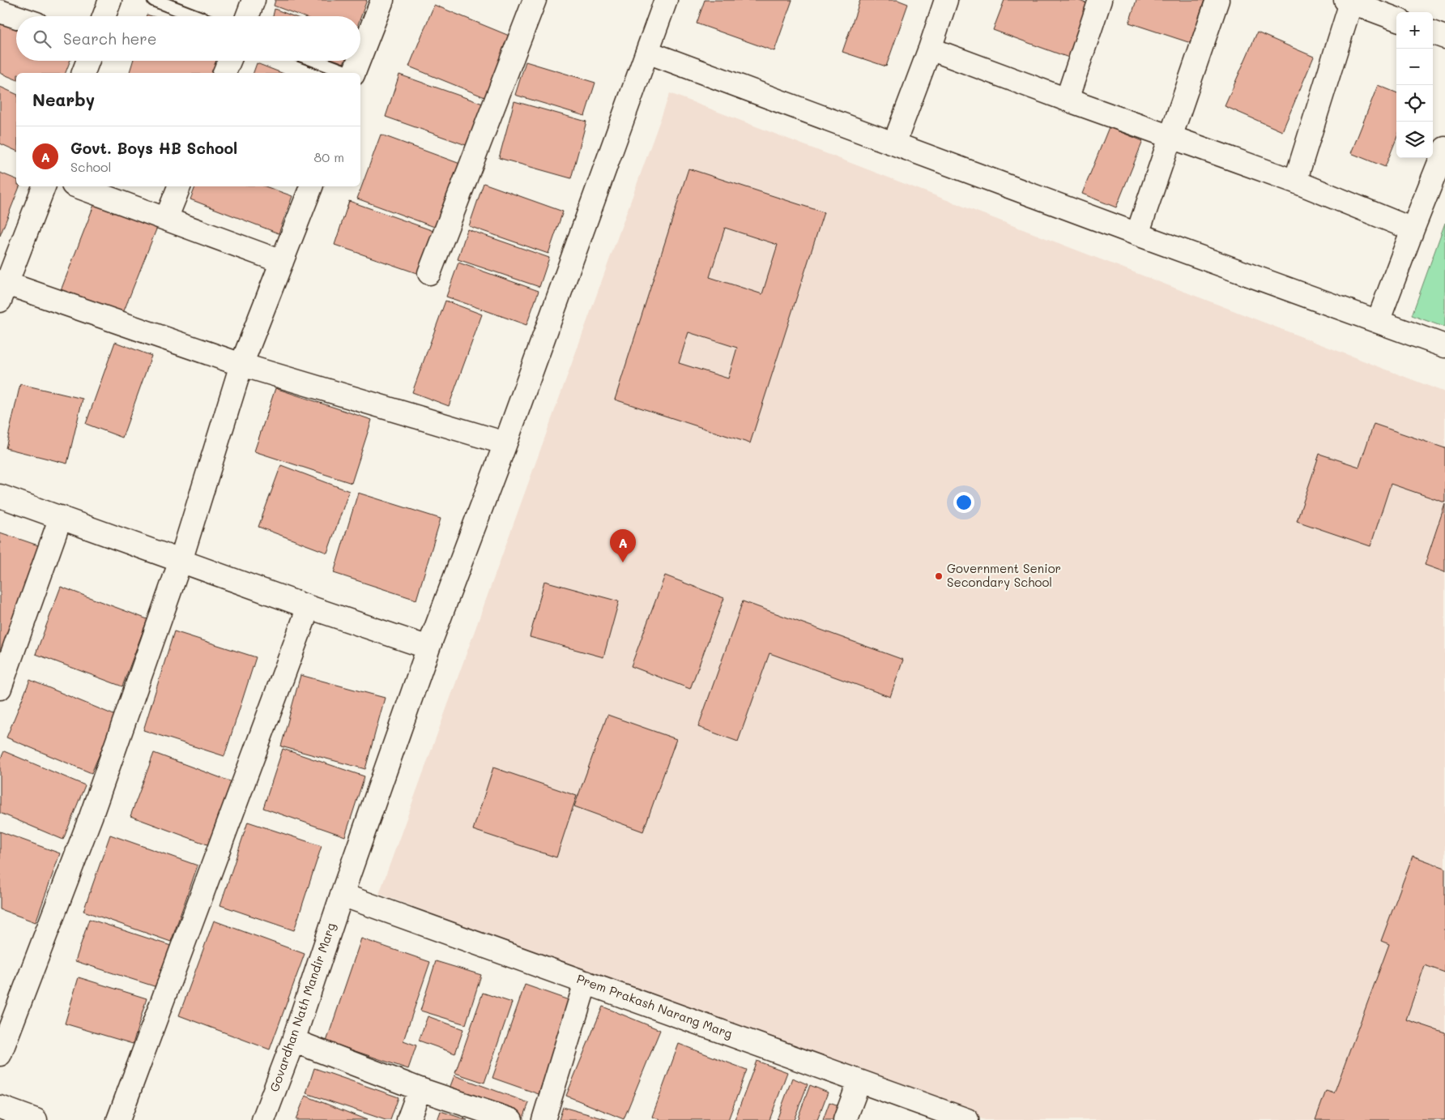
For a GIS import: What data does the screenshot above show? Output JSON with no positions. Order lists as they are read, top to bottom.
{
  "streets": {
    "street": ["Prem Prakash Narang Marg", "Govardhan Nath Mandir Marg"]
  },
  "crossings": [
    ["Prem Prakash Narang Marg", "Govardhan Nath Mandir Marg"]
  ],
  "places": ["Government Senior Secondary School"],
  "page": {
    "map_buttons": ["+", "−"],
    "search": "Search here",
    "heading": "Nearby",
    "list": [
      {
        "mark": "A",
        "name": "Govt. Boys HB School",
        "note": "School",
        "value": "80 m"
      }
    ],
    "pins": "A"
  }
}
